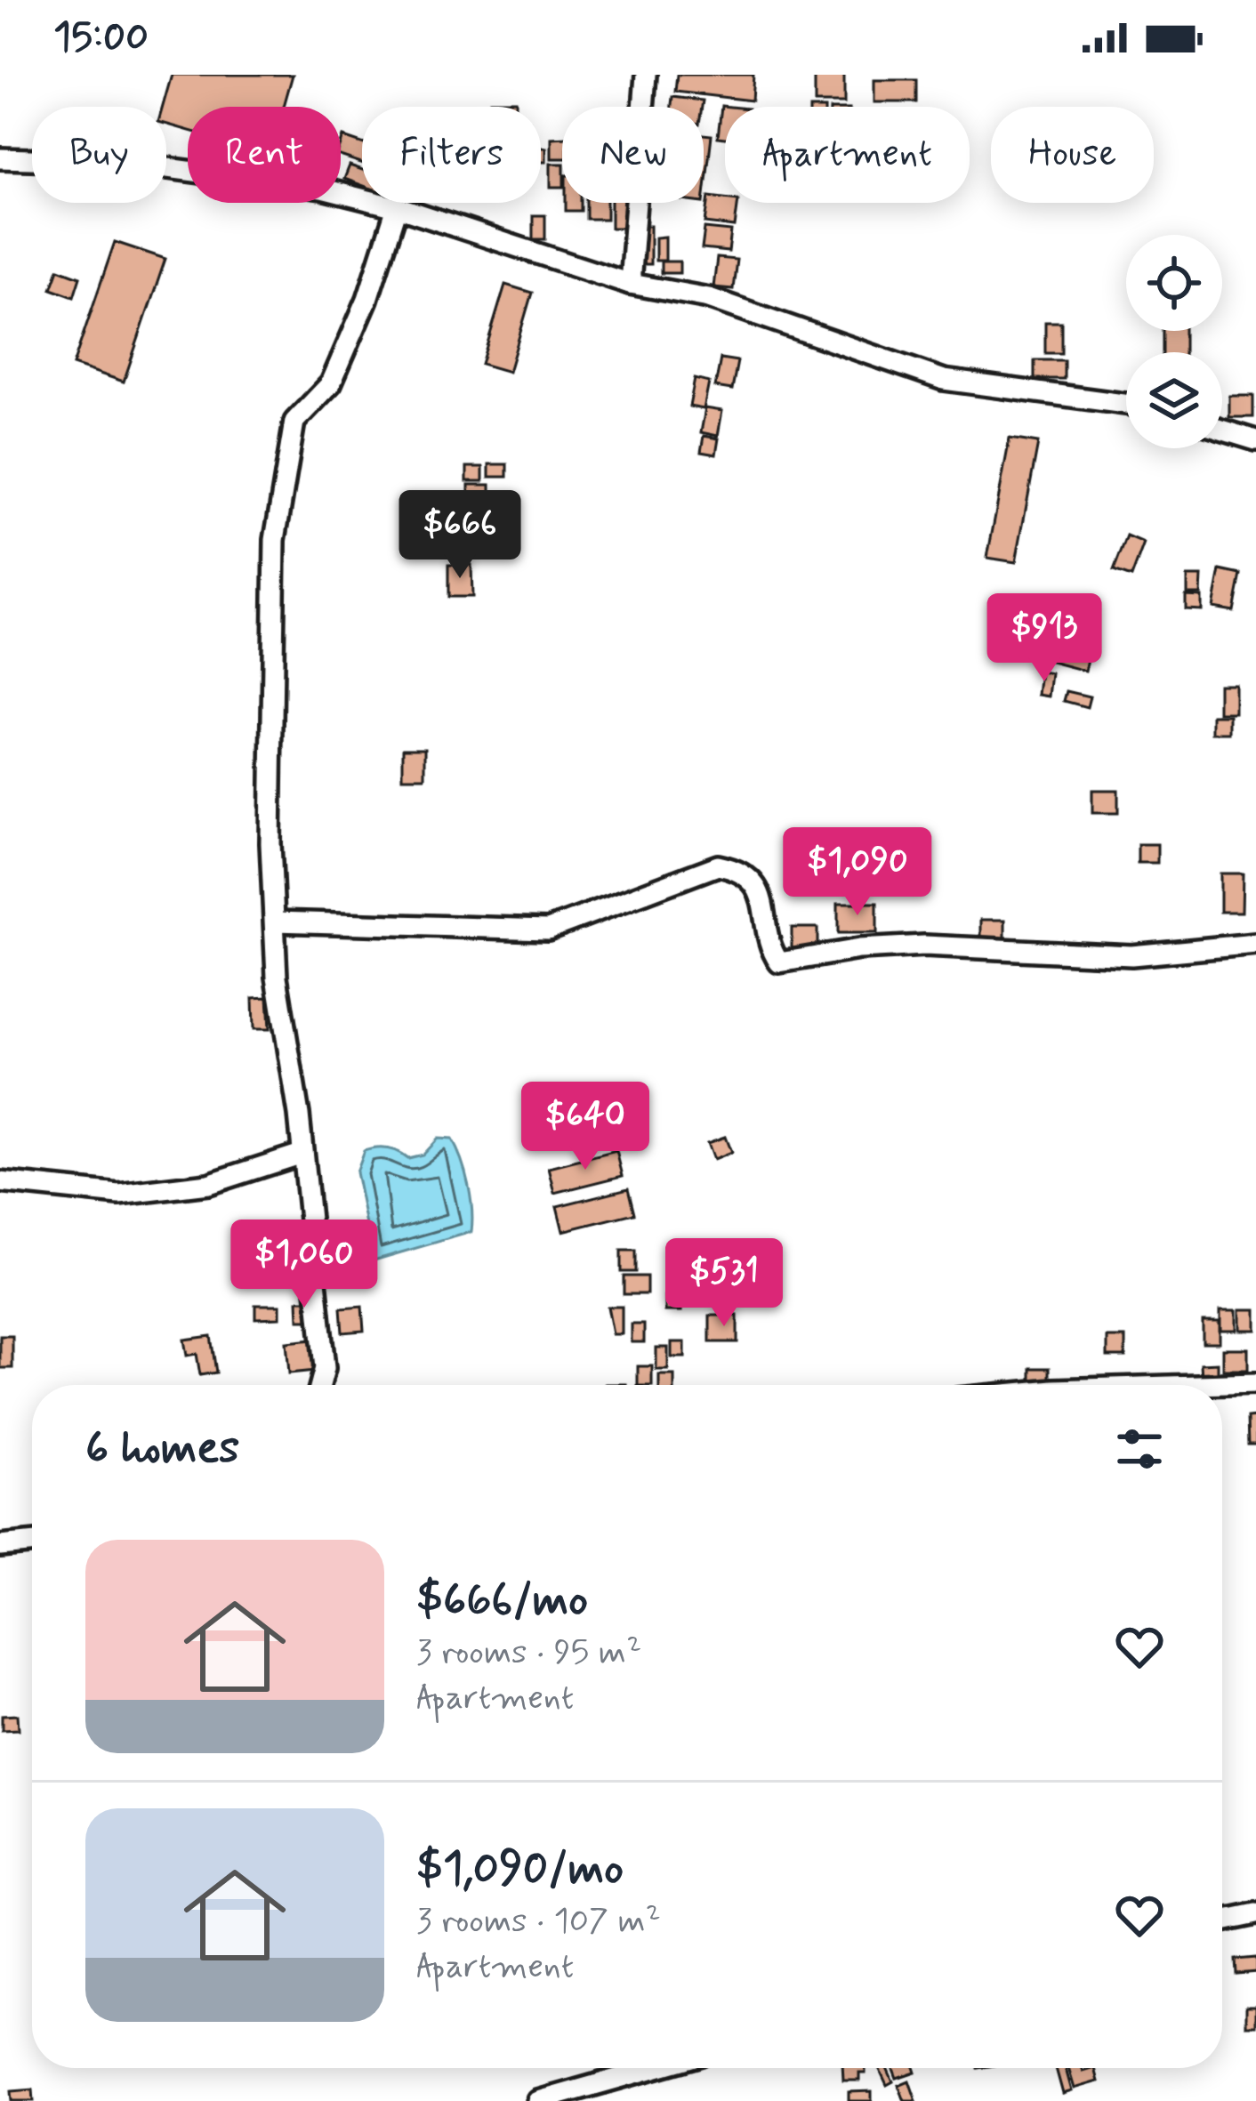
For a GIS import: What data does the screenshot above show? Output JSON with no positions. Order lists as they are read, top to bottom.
{
  "page": {
    "status": "15:00",
    "chip": [
      "Buy",
      "Rent",
      "Filters",
      "New",
      "Apartment",
      "House"
    ],
    "price": [
      "$666",
      "$913",
      "$1,090",
      "$640",
      "$1,060",
      "$531"
    ],
    "heading": "6 homes",
    "list": [
      {
        "name": "$666/mo",
        "note": "3 rooms · 95 m² · Apartment"
      },
      {
        "name": "$1,090/mo",
        "note": "3 rooms · 107 m² · Apartment"
      }
    ]
  }
}
